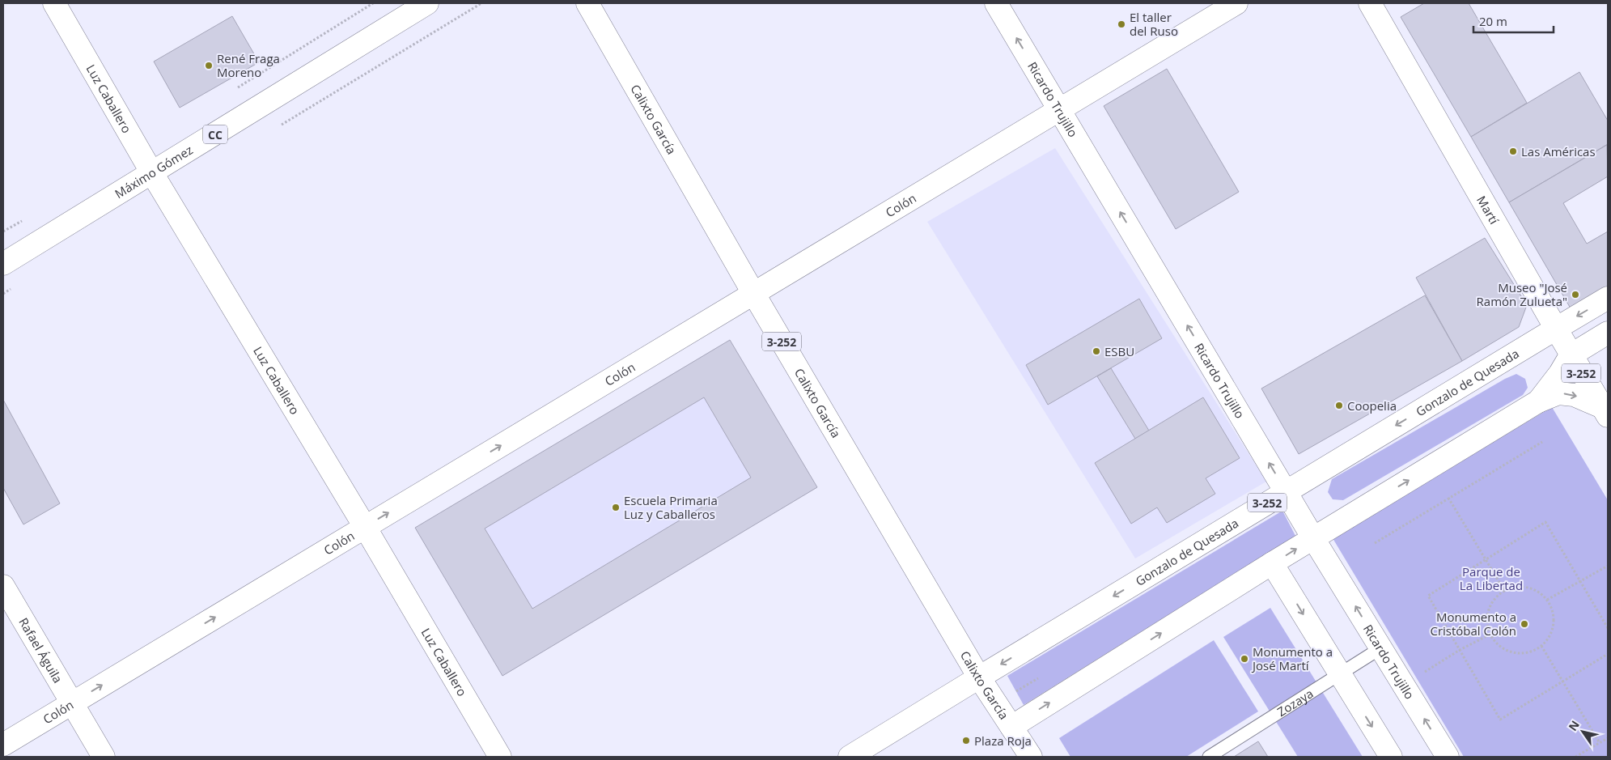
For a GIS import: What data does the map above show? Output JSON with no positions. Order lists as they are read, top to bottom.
{
  "streets": {
    "main road": [
      "Luz Caballero",
      "Ricardo Trujillo",
      "Calixto García",
      "CC",
      "Máximo Gómez",
      "Colón",
      "Martí",
      "3-252",
      "Gonzalo de Quesada",
      "Rafael Águila"
    ],
    "lane": ["Zozaya"]
  },
  "crossings": [
    ["Luz Caballero", "Máximo Gómez"],
    ["Luz Caballero", "Colón"],
    ["Ricardo Trujillo", "Colón"],
    ["Ricardo Trujillo", "3-252"],
    ["Ricardo Trujillo", "Gonzalo de Quesada"],
    ["Ricardo Trujillo", "Zozaya"],
    ["Calixto García", "Colón"],
    ["Calixto García", "3-252"],
    ["Calixto García", "Gonzalo de Quesada"],
    ["Colón", "Rafael Águila"],
    ["Martí", "3-252"],
    ["Martí", "Gonzalo de Quesada"]
  ],
  "one_way": ["Ricardo Trujillo", "Colón"],
  "parks": ["Parque de La Libertad"],
  "places": [
    "El taller del Ruso",
    "René Fraga Moreno",
    "Las Américas",
    "Museo \"José Ramón Zulueta\"",
    "ESBU",
    "Coopelia",
    "Escuela Primaria Luz y Caballeros",
    "Monumento a Cristóbal Colón",
    "Monumento a José Martí",
    "Plaza Roja"
  ],
  "scale_bar": "20 m",
  "north": "top left"
}
